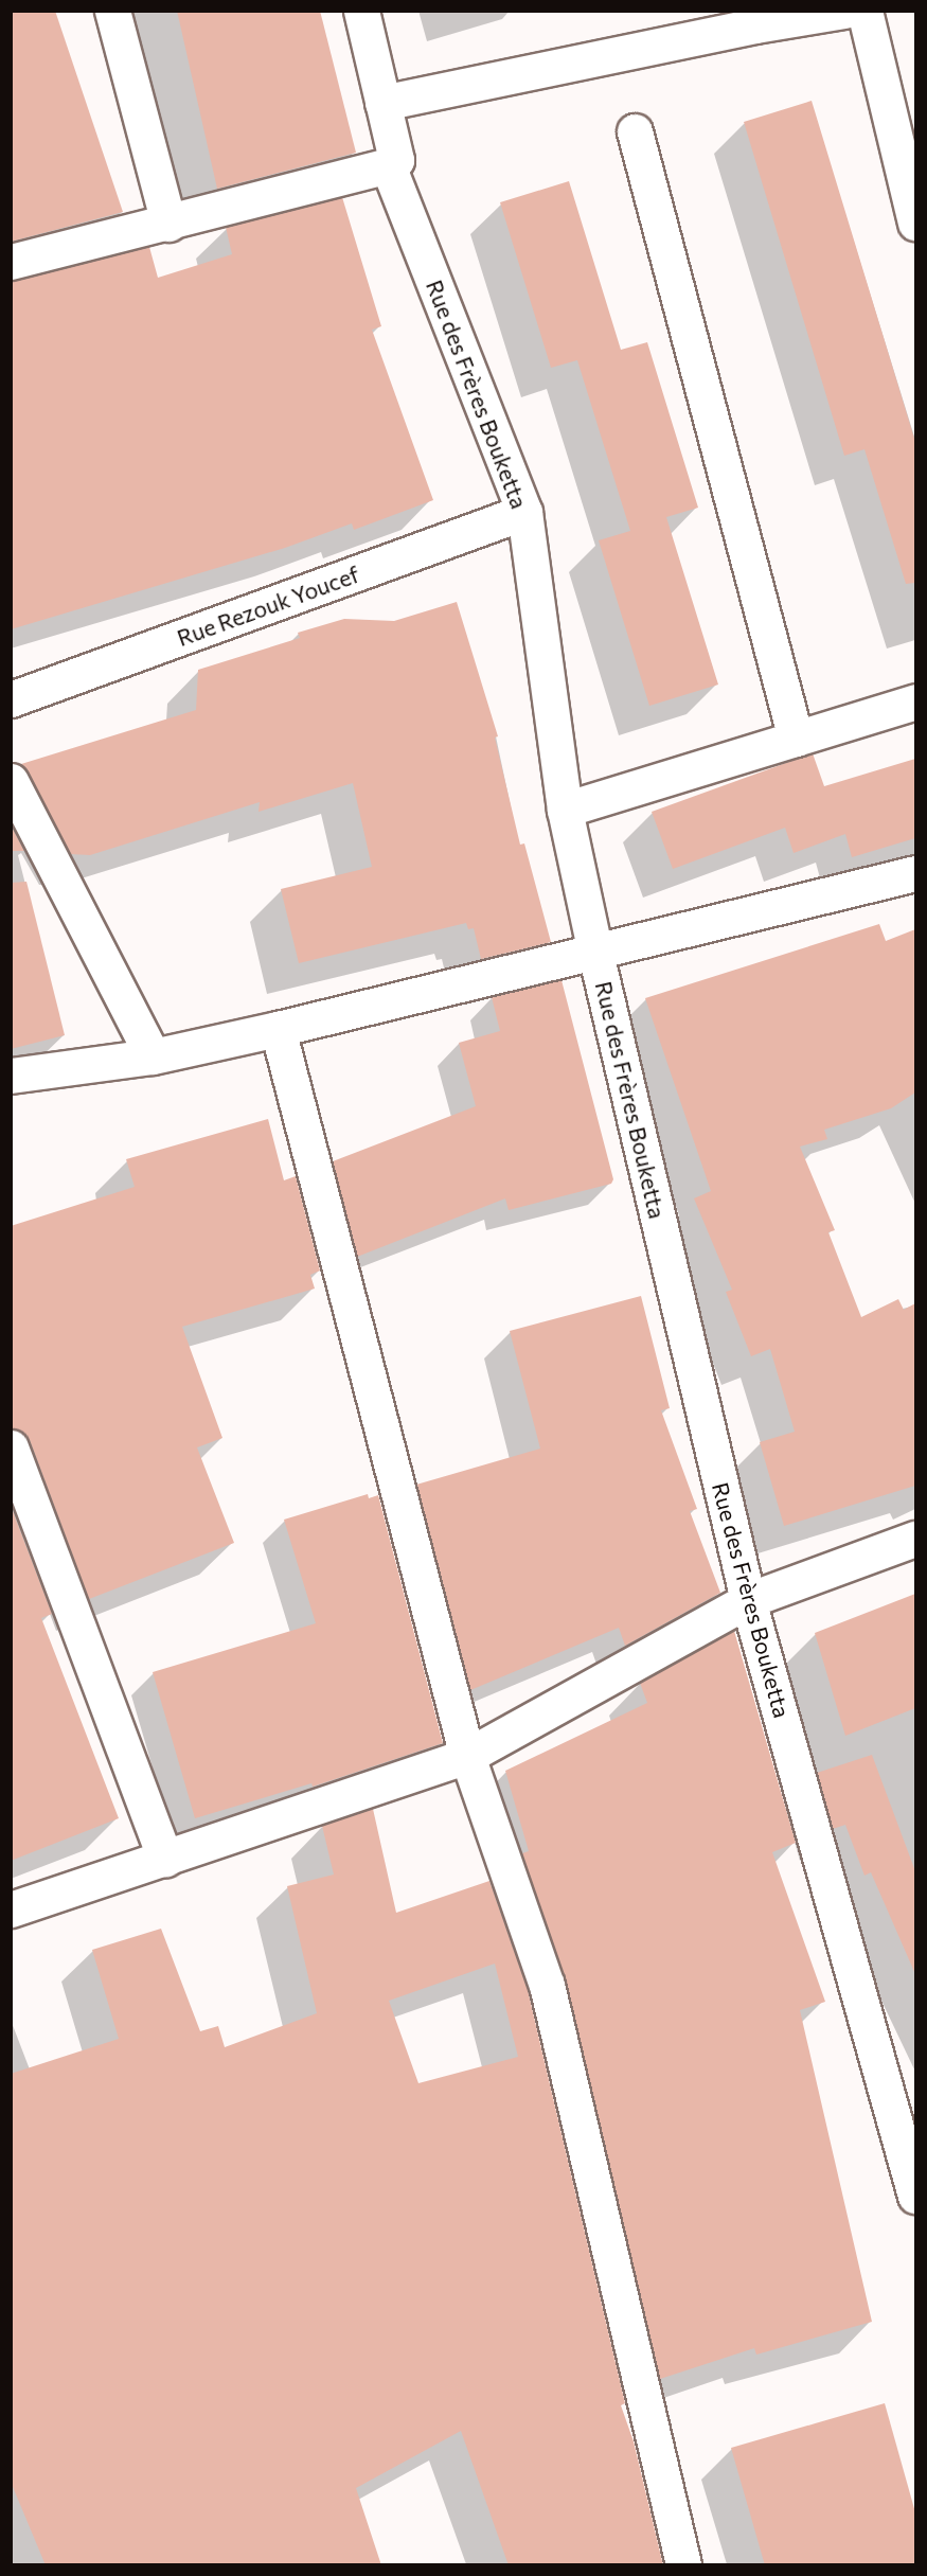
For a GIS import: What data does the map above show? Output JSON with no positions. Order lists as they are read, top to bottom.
{
  "streets": {
    "street": ["Rue des Frères Bouketta", "Rue Rezouk Youcef"]
  },
  "crossings": [
    ["Rue des Frères Bouketta", "Rue Rezouk Youcef"]
  ]
}
